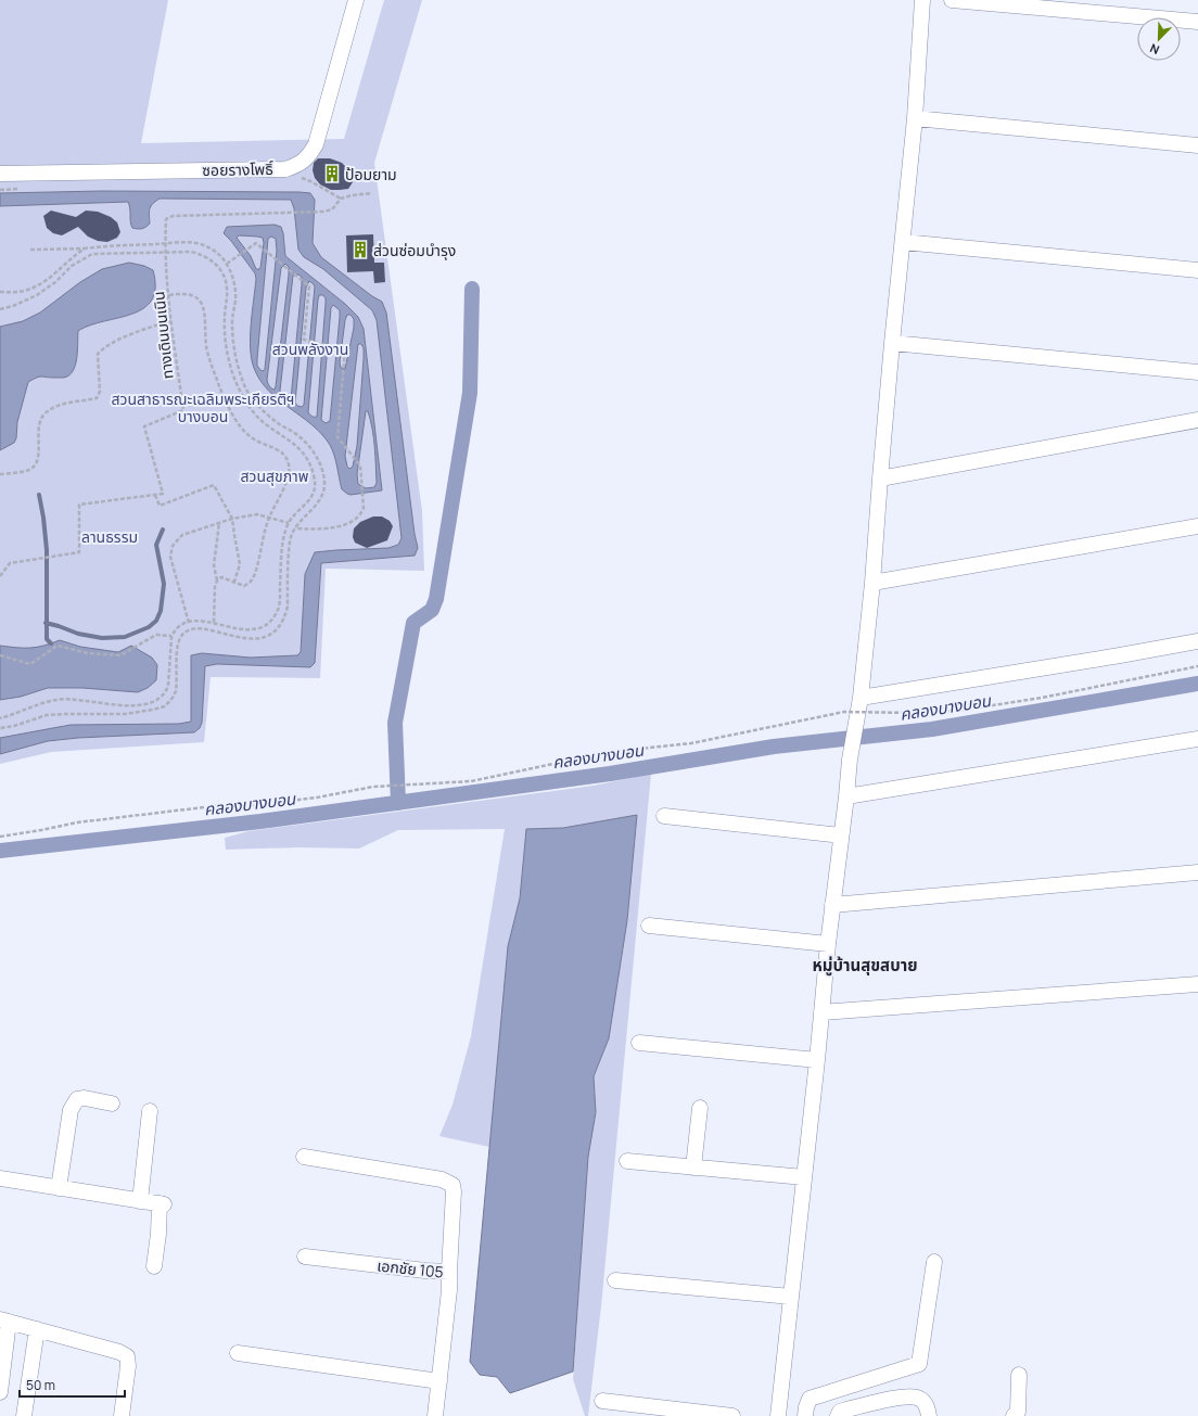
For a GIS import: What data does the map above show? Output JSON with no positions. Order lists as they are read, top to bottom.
{
  "streets": {
    "street": ["ซอยรางโพธิ์", "เอกชัย 105"],
    "path": ["ทางเดินบนเนิน"]
  },
  "districts": ["หมู่บ้านสุขสบาย"],
  "water": ["คลองบางบอน"],
  "parks": [
    "สวนพลังงาน",
    "สวนสาธารณะเฉลิมพระเกียรติฯ บางบอน",
    "สวนสุขภาพ",
    "ลานธรรม"
  ],
  "places": {
    "building": ["ป้อมยาม", "ส่วนซ่อมบำรุง"]
  },
  "scale_bar": "50 m",
  "north": "bottom left"
}
